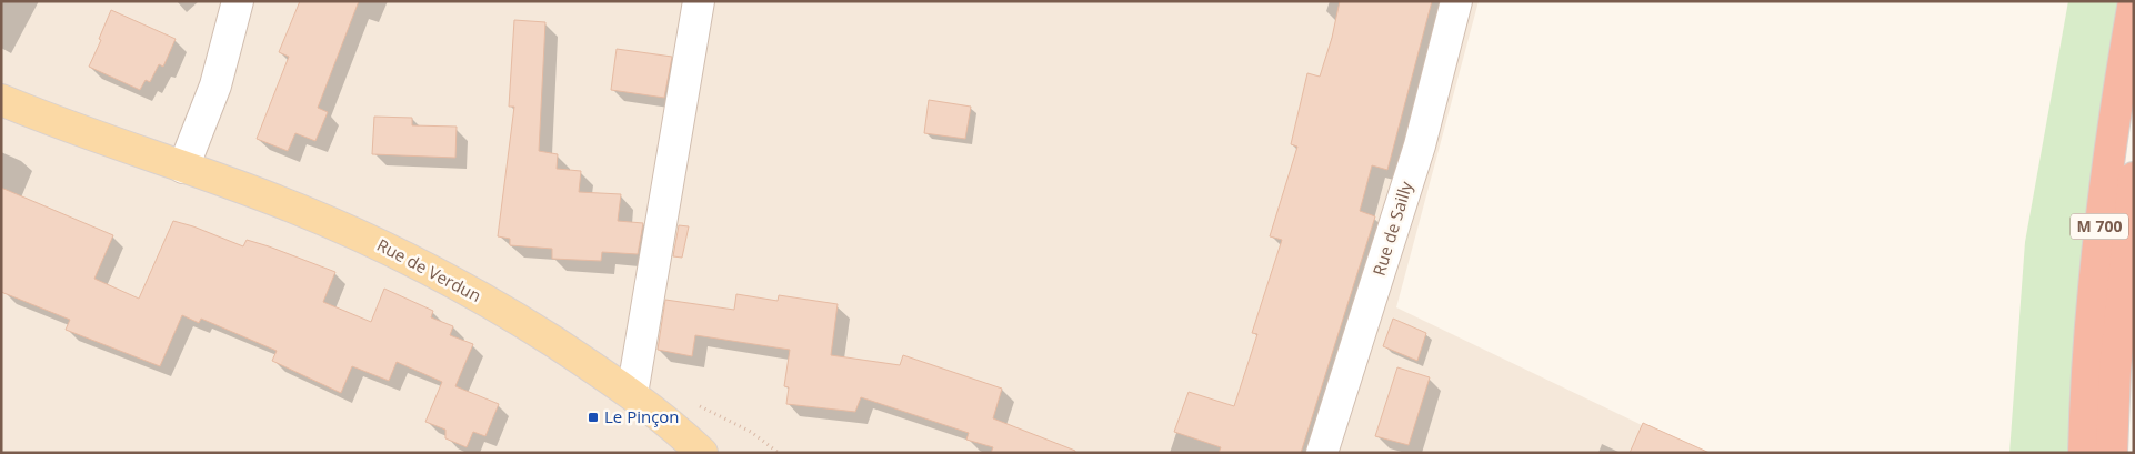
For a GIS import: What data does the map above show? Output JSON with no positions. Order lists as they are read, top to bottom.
{
  "streets": {
    "highway": ["M 700"],
    "main road": ["Rue de Verdun"],
    "street": ["Rue de Sailly"]
  },
  "places": {
    "transit": ["Le Pinçon"]
  }
}
